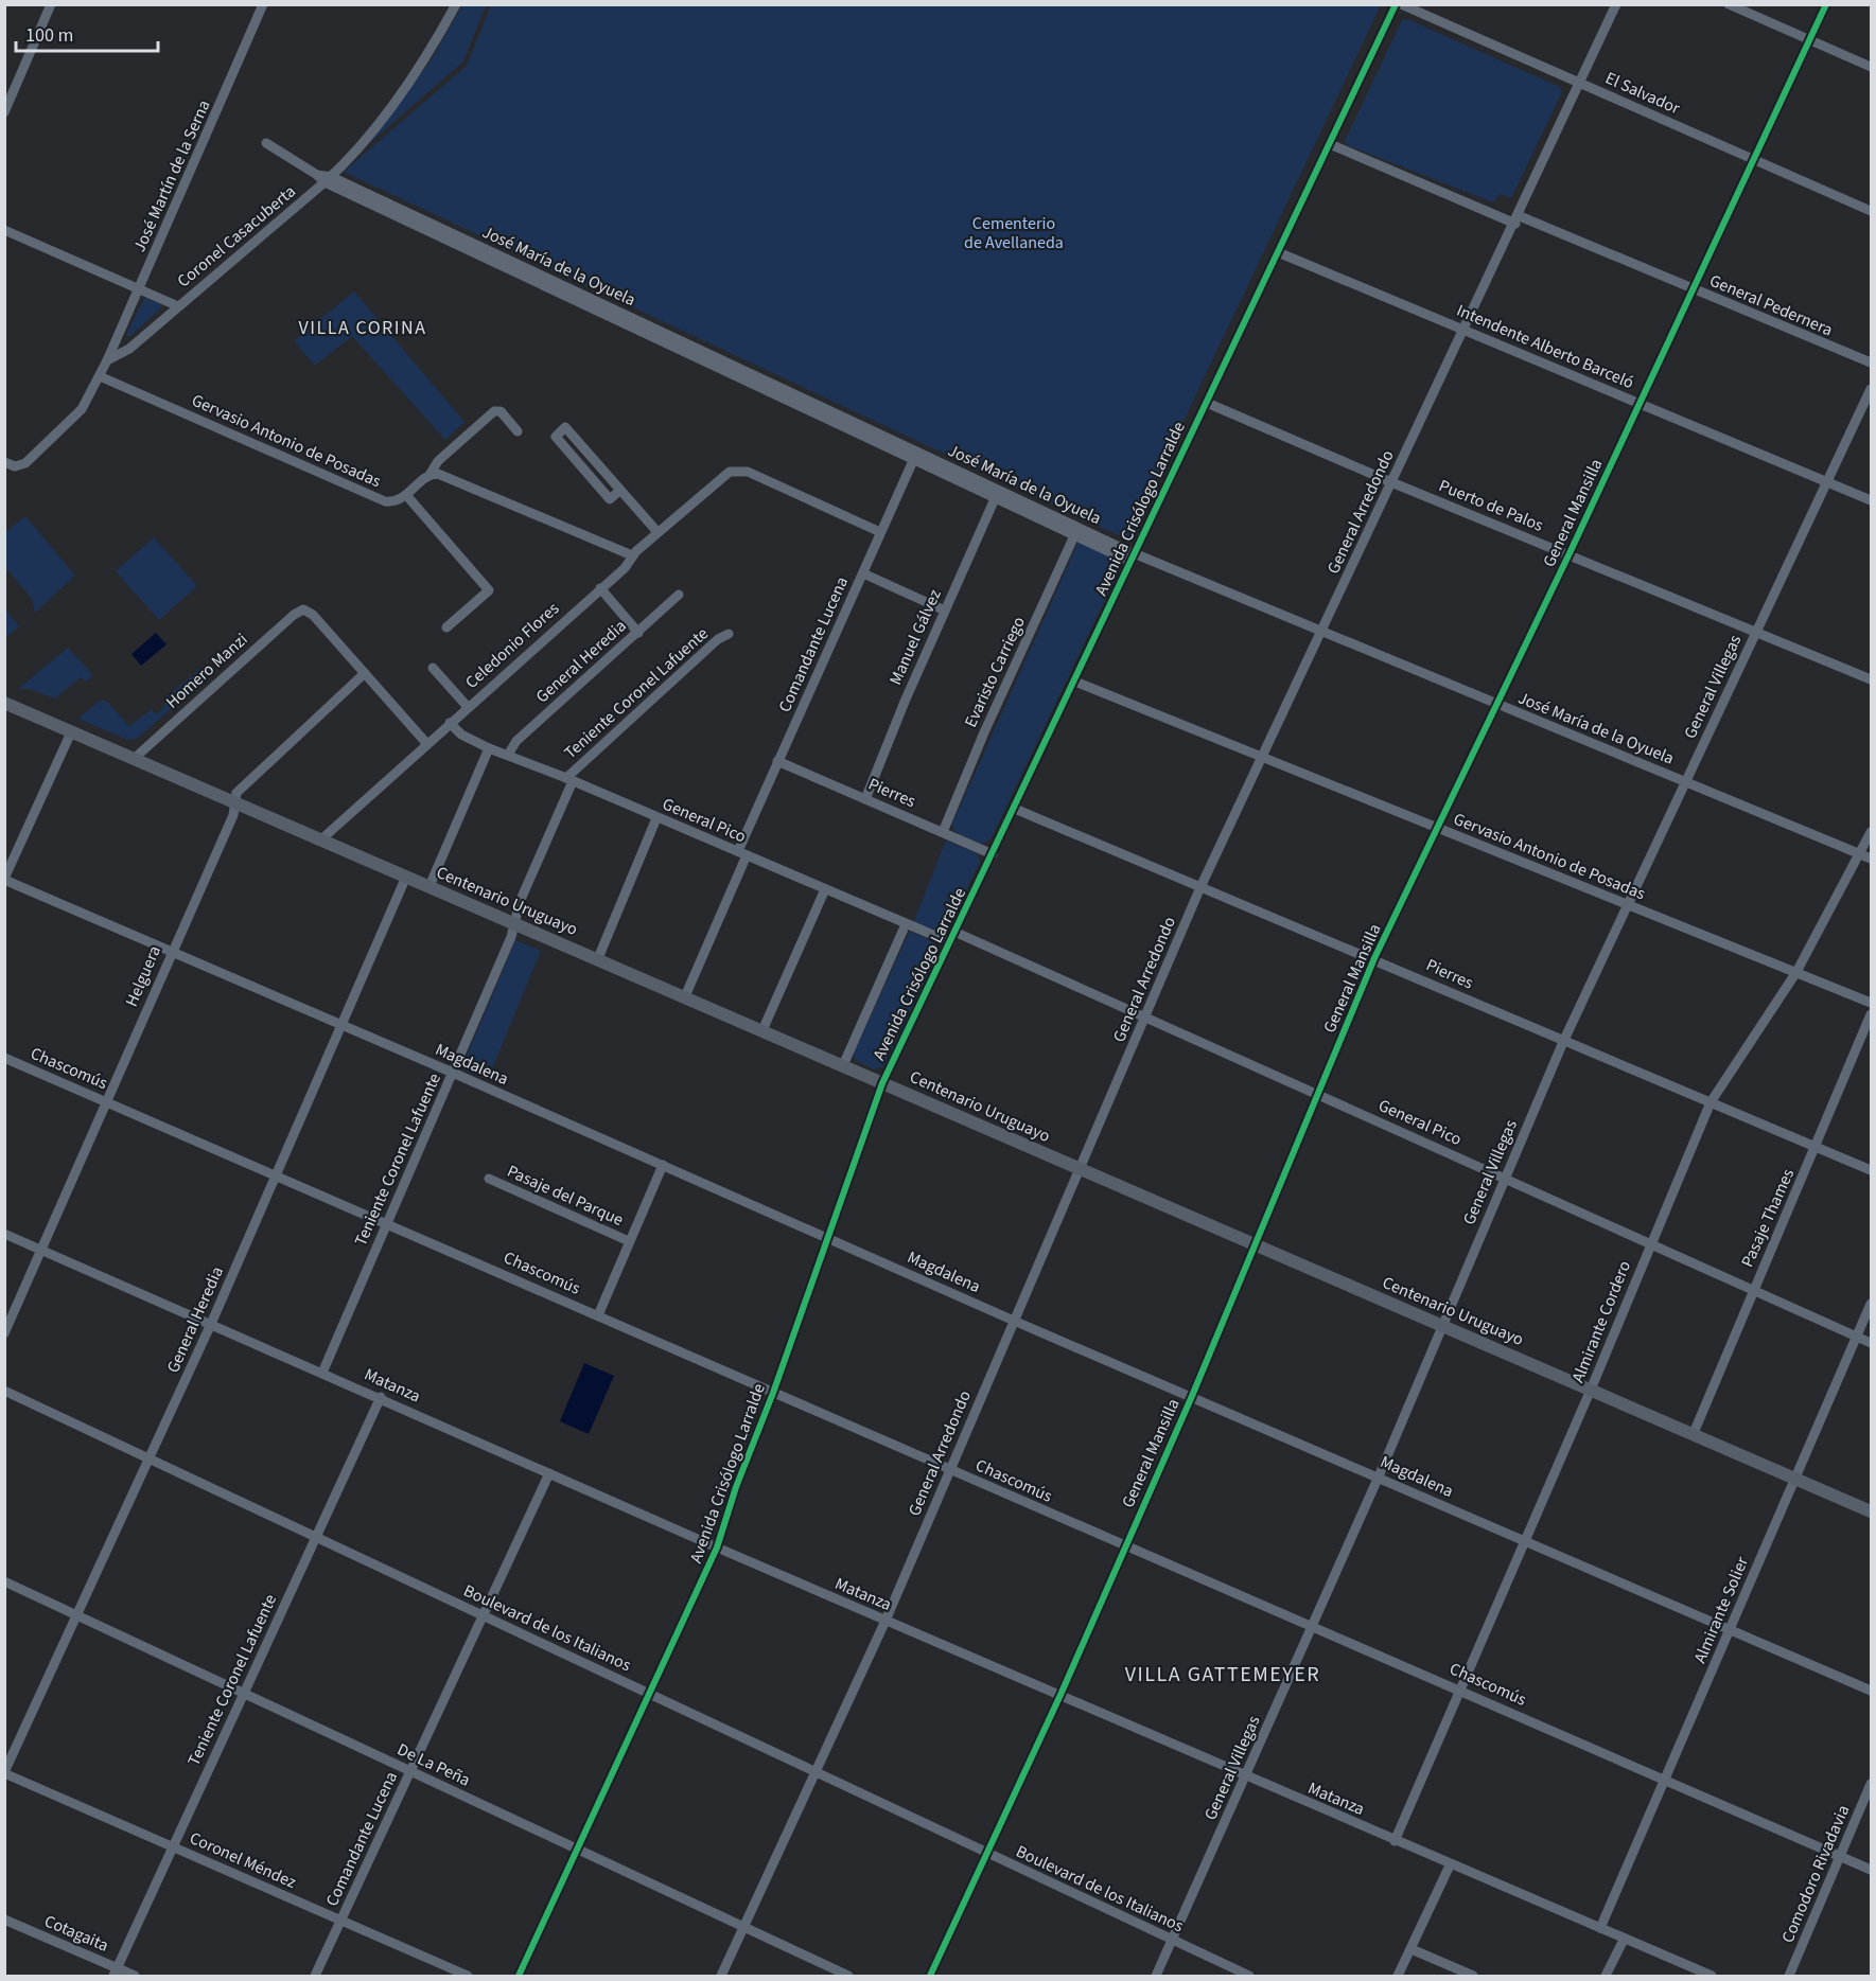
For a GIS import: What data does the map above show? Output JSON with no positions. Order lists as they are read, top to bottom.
{
  "streets": {
    "main road": ["Centenario Uruguayo"],
    "street": [
      "El Salvador",
      "José Martín de la Serna",
      "Coronel Casacuberta",
      "José María de la Oyuela",
      "General Pedernera",
      "Intendente Alberto Barceló",
      "Gervasio Antonio de Posadas",
      "Puerto de Palos",
      "Avenida Crisólogo Larralde",
      "General Arredondo",
      "General Mansilla",
      "Manuel Gálvez",
      "Comandante Lucena",
      "Celedonio Flores",
      "General Heredia",
      "Homero Manzi",
      "Evaristo Carriego",
      "General Villegas",
      "Teniente Coronel Lafuente",
      "Pierres",
      "General Pico",
      "Helguera",
      "Magdalena",
      "Chascomús",
      "Pasaje del Parque",
      "Pasaje Thames",
      "Almirante Cordero",
      "Matanza",
      "Almirante Solier",
      "Boulevard de los Italianos",
      "De La Peña",
      "Coronel Méndez",
      "Comodoro Rivadavia",
      "Cotagaita"
    ]
  },
  "crossings": [
    ["El Salvador", "General Arredondo"],
    ["El Salvador", "General Mansilla"],
    ["José Martín de la Serna", "Coronel Casacuberta"],
    ["Coronel Casacuberta", "José María de la Oyuela"],
    ["José María de la Oyuela", "Avenida Crisólogo Larralde"],
    ["José María de la Oyuela", "General Arredondo"],
    ["José María de la Oyuela", "General Mansilla"],
    ["José María de la Oyuela", "Manuel Gálvez"],
    ["José María de la Oyuela", "Comandante Lucena"],
    ["José María de la Oyuela", "Evaristo Carriego"],
    ["José María de la Oyuela", "General Villegas"],
    ["José María de la Oyuela", "Almirante Cordero"],
    ["General Pedernera", "Avenida Crisólogo Larralde"],
    ["General Pedernera", "General Arredondo"],
    ["General Pedernera", "General Mansilla"],
    ["Intendente Alberto Barceló", "Avenida Crisólogo Larralde"],
    ["Intendente Alberto Barceló", "General Arredondo"],
    ["Intendente Alberto Barceló", "General Mansilla"],
    ["Intendente Alberto Barceló", "General Villegas"],
    ["Gervasio Antonio de Posadas", "Avenida Crisólogo Larralde"],
    ["Gervasio Antonio de Posadas", "General Arredondo"],
    ["Gervasio Antonio de Posadas", "General Mansilla"],
    ["Gervasio Antonio de Posadas", "General Villegas"],
    ["Gervasio Antonio de Posadas", "Almirante Cordero"],
    ["Puerto de Palos", "Avenida Crisólogo Larralde"],
    ["Puerto de Palos", "General Arredondo"],
    ["Puerto de Palos", "General Mansilla"],
    ["Puerto de Palos", "General Villegas"],
    ["Avenida Crisólogo Larralde", "Pierres"],
    ["Avenida Crisólogo Larralde", "General Pico"],
    ["Avenida Crisólogo Larralde", "Centenario Uruguayo"],
    ["Avenida Crisólogo Larralde", "Magdalena"],
    ["Avenida Crisólogo Larralde", "Chascomús"],
    ["Avenida Crisólogo Larralde", "Matanza"],
    ["Avenida Crisólogo Larralde", "Boulevard de los Italianos"],
    ["Avenida Crisólogo Larralde", "De La Peña"],
    ["General Arredondo", "Pierres"],
    ["General Arredondo", "General Pico"],
    ["General Arredondo", "Centenario Uruguayo"],
    ["General Arredondo", "Magdalena"],
    ["General Arredondo", "Chascomús"],
    ["General Arredondo", "Matanza"],
    ["General Arredondo", "Boulevard de los Italianos"],
    ["General Arredondo", "De La Peña"],
    ["General Mansilla", "Pierres"],
    ["General Mansilla", "General Pico"],
    ["General Mansilla", "Centenario Uruguayo"],
    ["General Mansilla", "Magdalena"],
    ["General Mansilla", "Chascomús"],
    ["General Mansilla", "Matanza"],
    ["General Mansilla", "Boulevard de los Italianos"],
    ["Manuel Gálvez", "Pierres"],
    ["Comandante Lucena", "Celedonio Flores"],
    ["Comandante Lucena", "Pierres"],
    ["Comandante Lucena", "General Pico"],
    ["Comandante Lucena", "Centenario Uruguayo"],
    ["Comandante Lucena", "Matanza"],
    ["Comandante Lucena", "Boulevard de los Italianos"],
    ["Comandante Lucena", "De La Peña"],
    ["Comandante Lucena", "Coronel Méndez"],
    ["Celedonio Flores", "General Pico"],
    ["Celedonio Flores", "Centenario Uruguayo"],
    ["General Heredia", "General Pico"],
    ["General Heredia", "Centenario Uruguayo"],
    ["General Heredia", "Magdalena"],
    ["General Heredia", "Chascomús"],
    ["General Heredia", "Matanza"],
    ["General Heredia", "Boulevard de los Italianos"],
    ["General Heredia", "De La Peña"],
    ["General Heredia", "Coronel Méndez"],
    ["Homero Manzi", "Centenario Uruguayo"],
    ["Homero Manzi", "Helguera"],
    ["Evaristo Carriego", "Pierres"],
    ["General Villegas", "Pierres"],
    ["General Villegas", "General Pico"],
    ["General Villegas", "Centenario Uruguayo"],
    ["General Villegas", "Magdalena"],
    ["General Villegas", "Chascomús"],
    ["General Villegas", "Matanza"],
    ["General Villegas", "Boulevard de los Italianos"],
    ["Teniente Coronel Lafuente", "General Pico"],
    ["Teniente Coronel Lafuente", "Centenario Uruguayo"],
    ["Teniente Coronel Lafuente", "Magdalena"],
    ["Teniente Coronel Lafuente", "Chascomús"],
    ["Teniente Coronel Lafuente", "Matanza"],
    ["Teniente Coronel Lafuente", "Boulevard de los Italianos"],
    ["Teniente Coronel Lafuente", "De La Peña"],
    ["Teniente Coronel Lafuente", "Coronel Méndez"],
    ["Teniente Coronel Lafuente", "Cotagaita"],
    ["Pierres", "Pasaje Thames"],
    ["Pierres", "Almirante Cordero"],
    ["General Pico", "Pasaje Thames"],
    ["General Pico", "Almirante Cordero"],
    ["General Pico", "Almirante Solier"],
    ["Centenario Uruguayo", "Helguera"],
    ["Centenario Uruguayo", "Pasaje Thames"],
    ["Centenario Uruguayo", "Almirante Cordero"],
    ["Centenario Uruguayo", "Almirante Solier"],
    ["Helguera", "Magdalena"],
    ["Helguera", "Chascomús"],
    ["Helguera", "Matanza"],
    ["Magdalena", "Almirante Cordero"],
    ["Magdalena", "Almirante Solier"],
    ["Chascomús", "Almirante Cordero"],
    ["Chascomús", "Almirante Solier"],
    ["Chascomús", "Comodoro Rivadavia"],
    ["Almirante Cordero", "Matanza"],
    ["Matanza", "Almirante Solier"]
  ],
  "districts": ["VILLA CORINA", "VILLA GATTEMEYER"],
  "parks": ["Cementerio de Avellaneda"],
  "scale_bar": "100 m"
}
